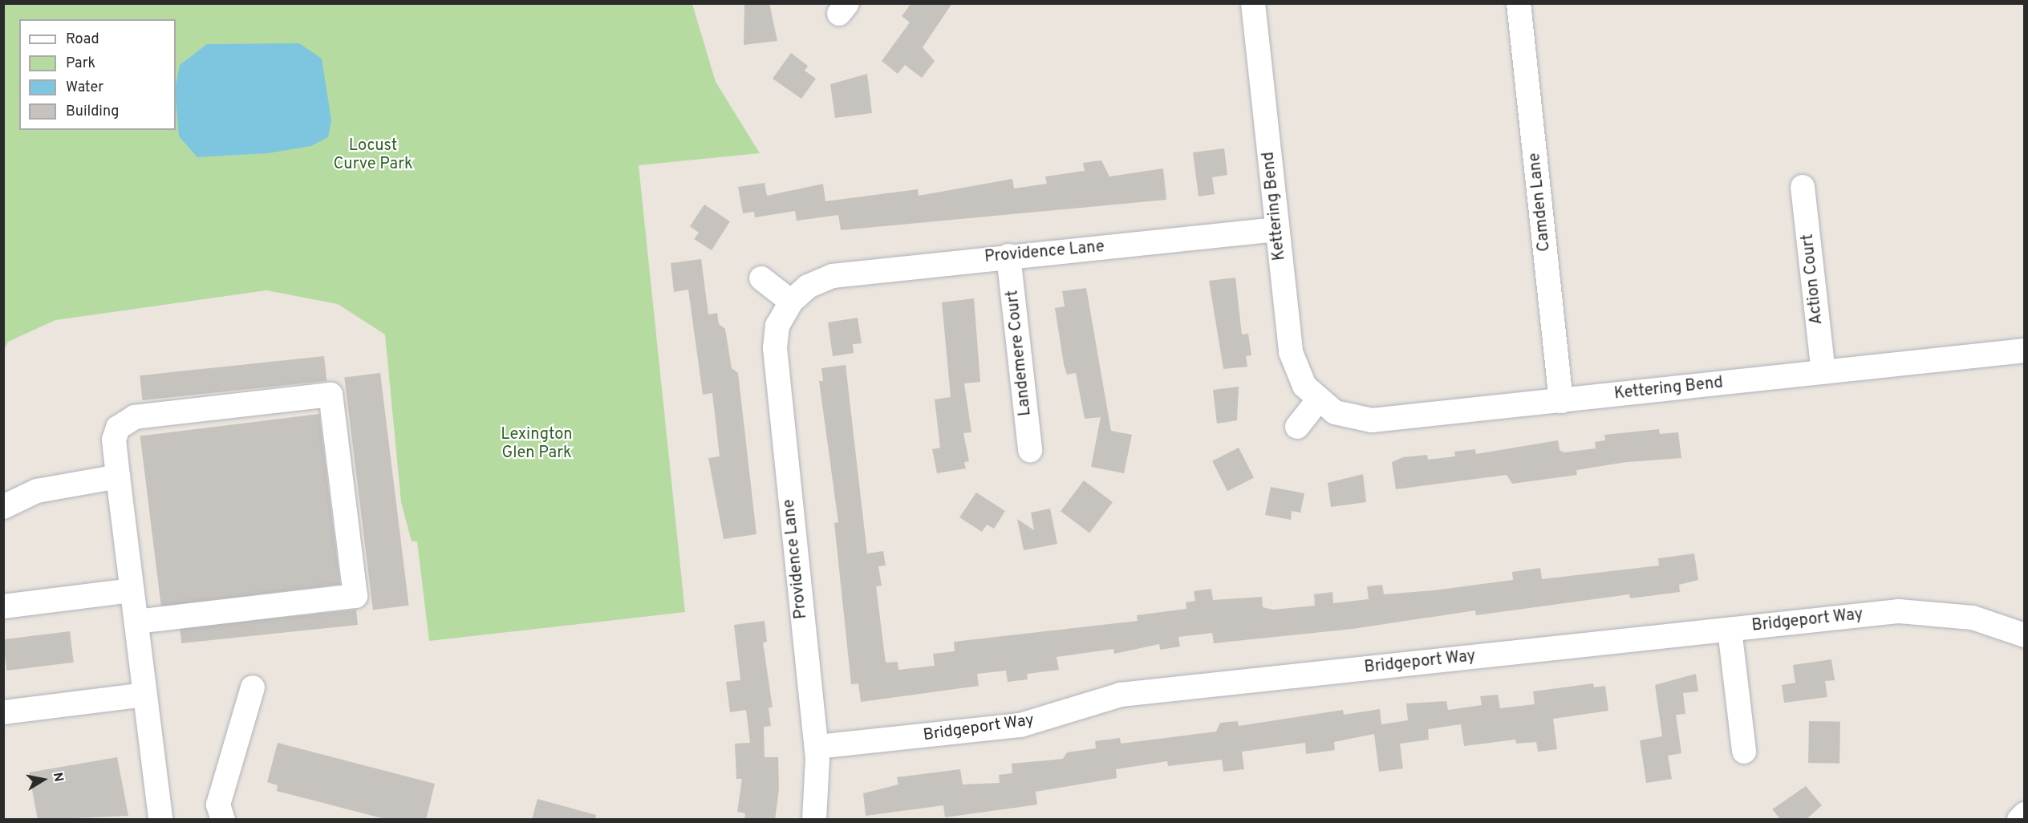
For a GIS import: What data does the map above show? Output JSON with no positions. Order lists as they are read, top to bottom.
{
  "streets": {
    "street": [
      "Camden Lane",
      "Kettering Bend",
      "Providence Lane",
      "Action Court",
      "Landemere Court",
      "Bridgeport Way"
    ]
  },
  "crossings": [
    ["Camden Lane", "Kettering Bend"],
    ["Kettering Bend", "Providence Lane"],
    ["Kettering Bend", "Action Court"],
    ["Providence Lane", "Landemere Court"],
    ["Providence Lane", "Bridgeport Way"]
  ],
  "parks": ["Locust Curve Park", "Lexington Glen Park"],
  "legend": [
    "Road",
    "Park",
    "Water",
    "Building"
  ],
  "north": "right"
}
